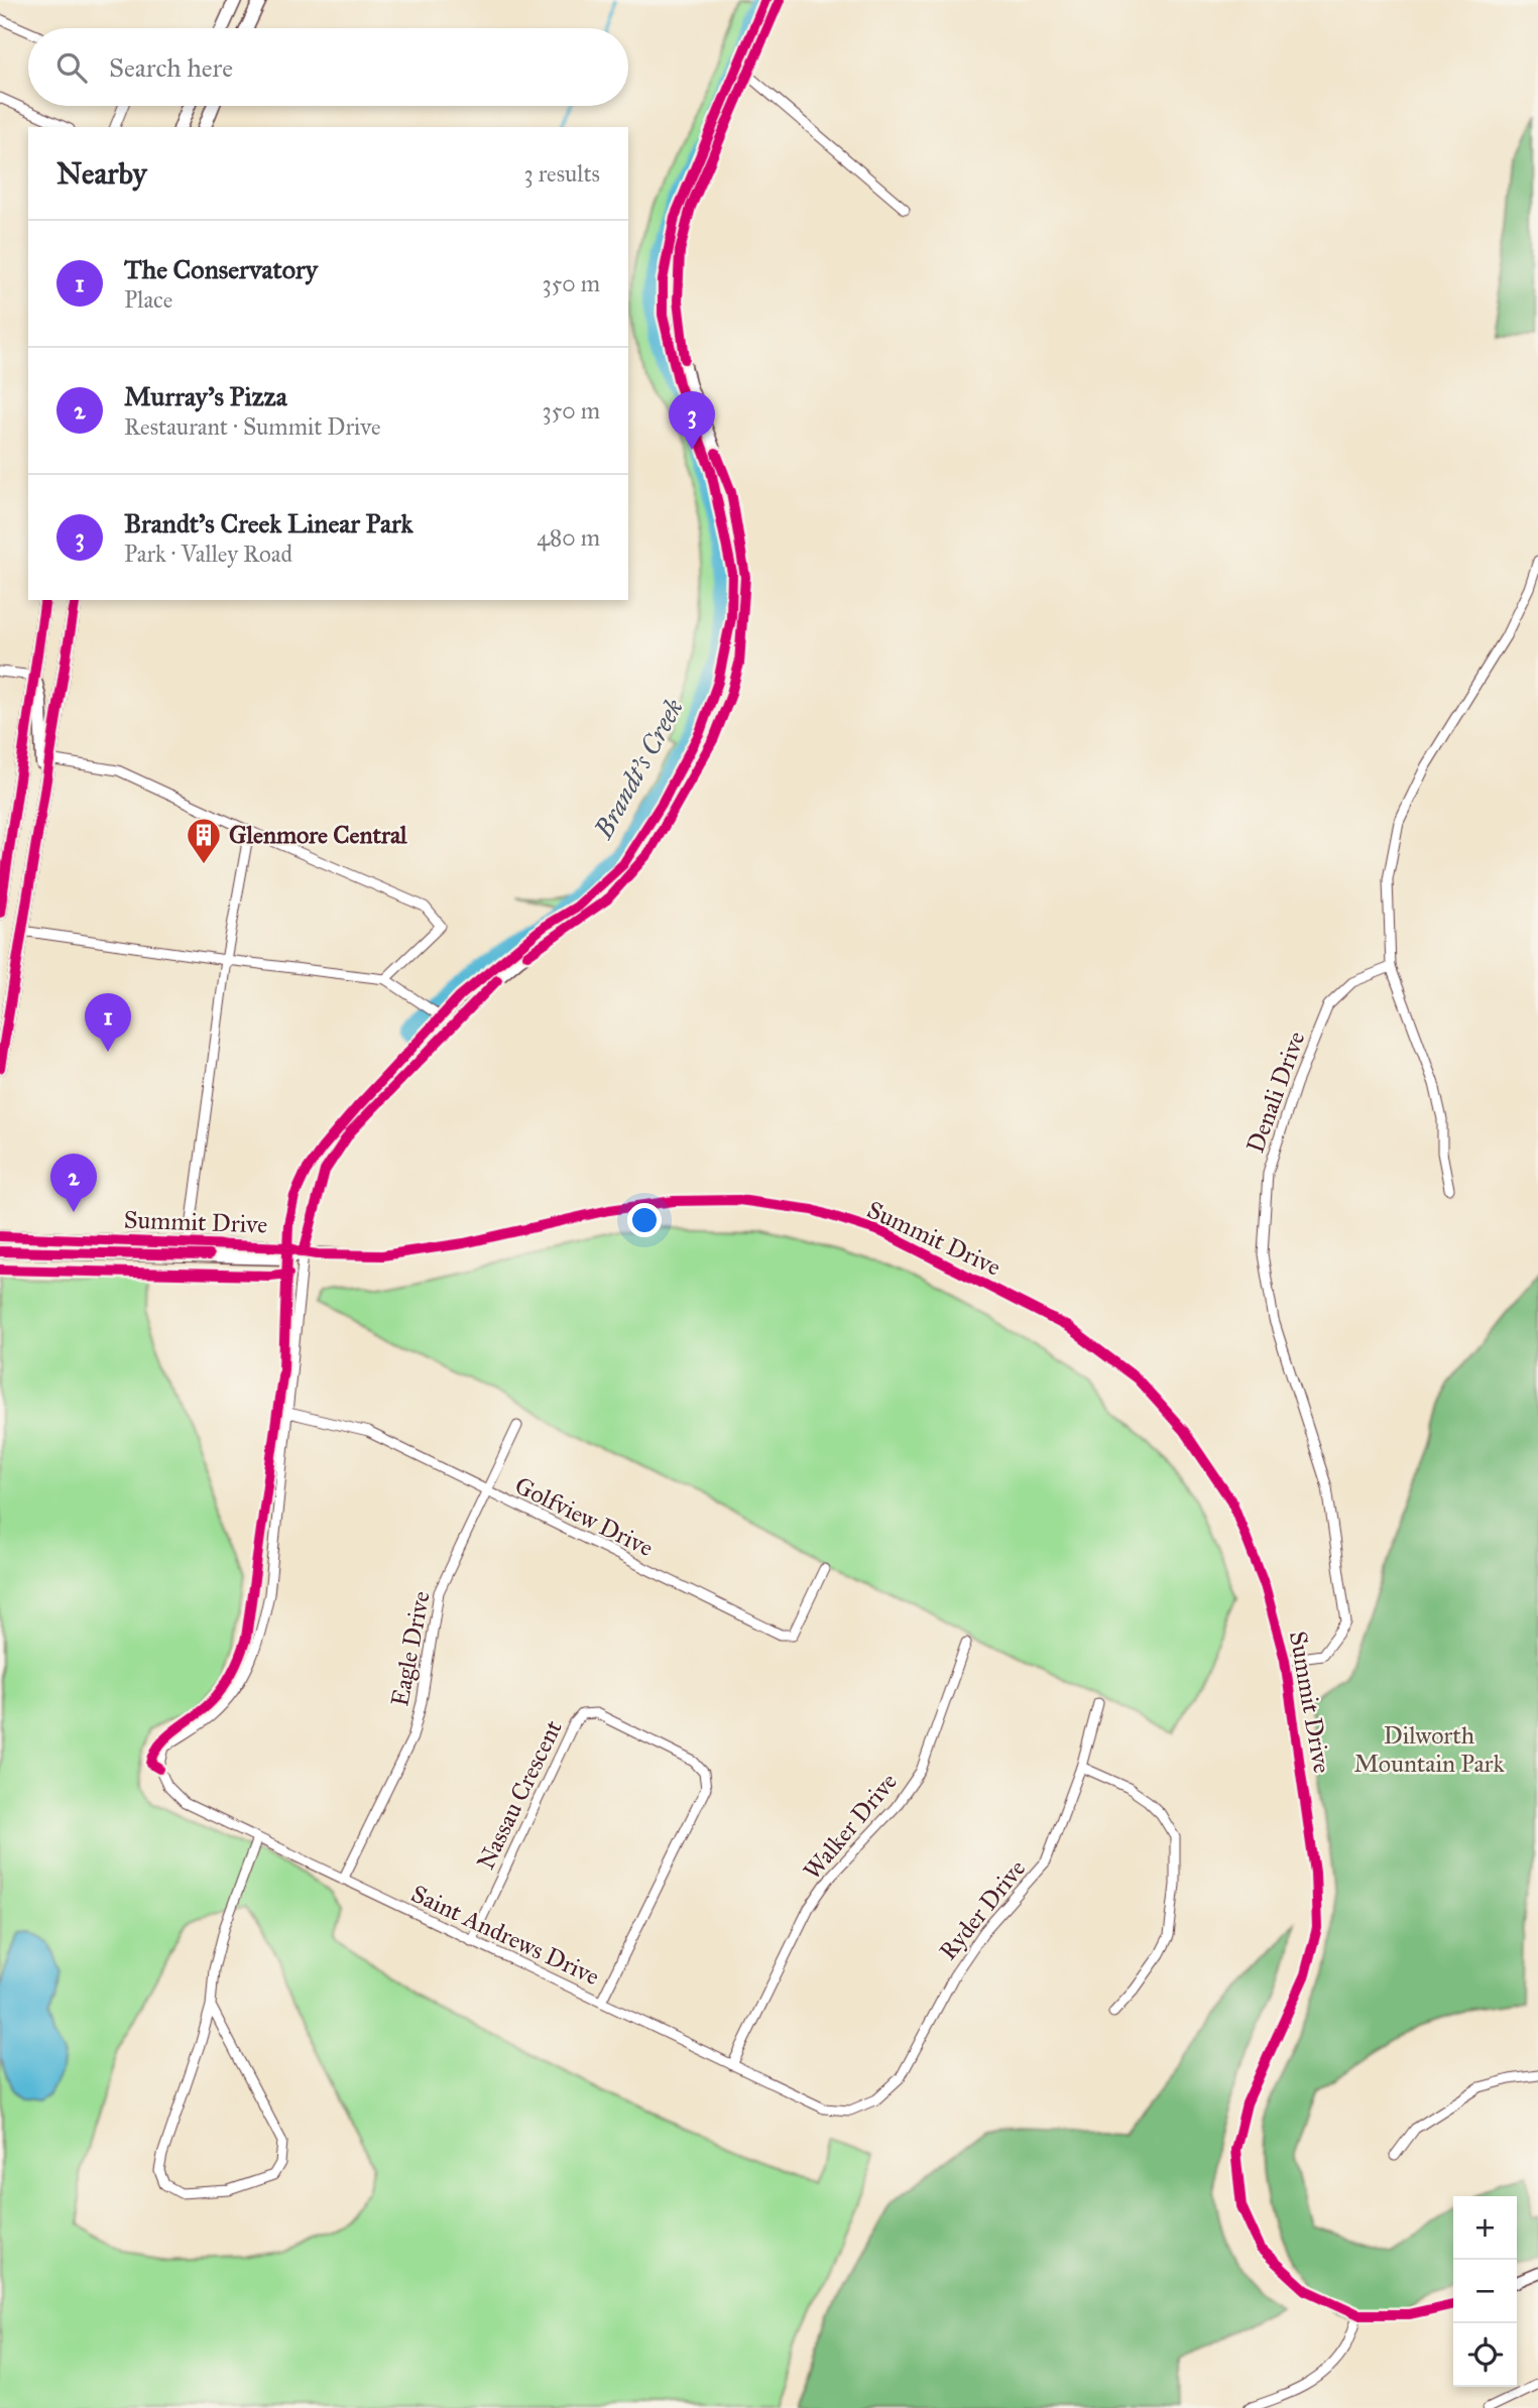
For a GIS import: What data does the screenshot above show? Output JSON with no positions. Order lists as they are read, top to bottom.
{
  "streets": {
    "main road": ["Summit Drive"],
    "street": [
      "Denali Drive",
      "Golfview Drive",
      "Eagle Drive",
      "Nassau Crescent",
      "Walker Drive",
      "Ryder Drive",
      "Saint Andrews Drive"
    ]
  },
  "crossings": [
    ["Denali Drive", "Summit Drive"],
    ["Golfview Drive", "Eagle Drive"],
    ["Golfview Drive", "Saint Andrews Drive"],
    ["Eagle Drive", "Saint Andrews Drive"],
    ["Nassau Crescent", "Saint Andrews Drive"],
    ["Walker Drive", "Saint Andrews Drive"],
    ["Ryder Drive", "Saint Andrews Drive"]
  ],
  "water": ["Brandt's Creek"],
  "parks": ["Dilworth Mountain Park"],
  "places": {
    "building": ["Glenmore Central"]
  },
  "page": {
    "search": "Search here",
    "heading": ["Nearby", "3 results"],
    "list": [
      {
        "mark": "1",
        "name": "The Conservatory",
        "note": "Place",
        "value": "350 m"
      },
      {
        "mark": "2",
        "name": "Murray's Pizza",
        "note": "Restaurant · Summit Drive",
        "value": "350 m"
      },
      {
        "mark": "3",
        "name": "Brandt's Creek Linear Park",
        "note": "Park · Valley Road",
        "value": "480 m"
      }
    ],
    "pins": ["3", "1", "2"],
    "map_buttons": ["+", "−"]
  }
}
